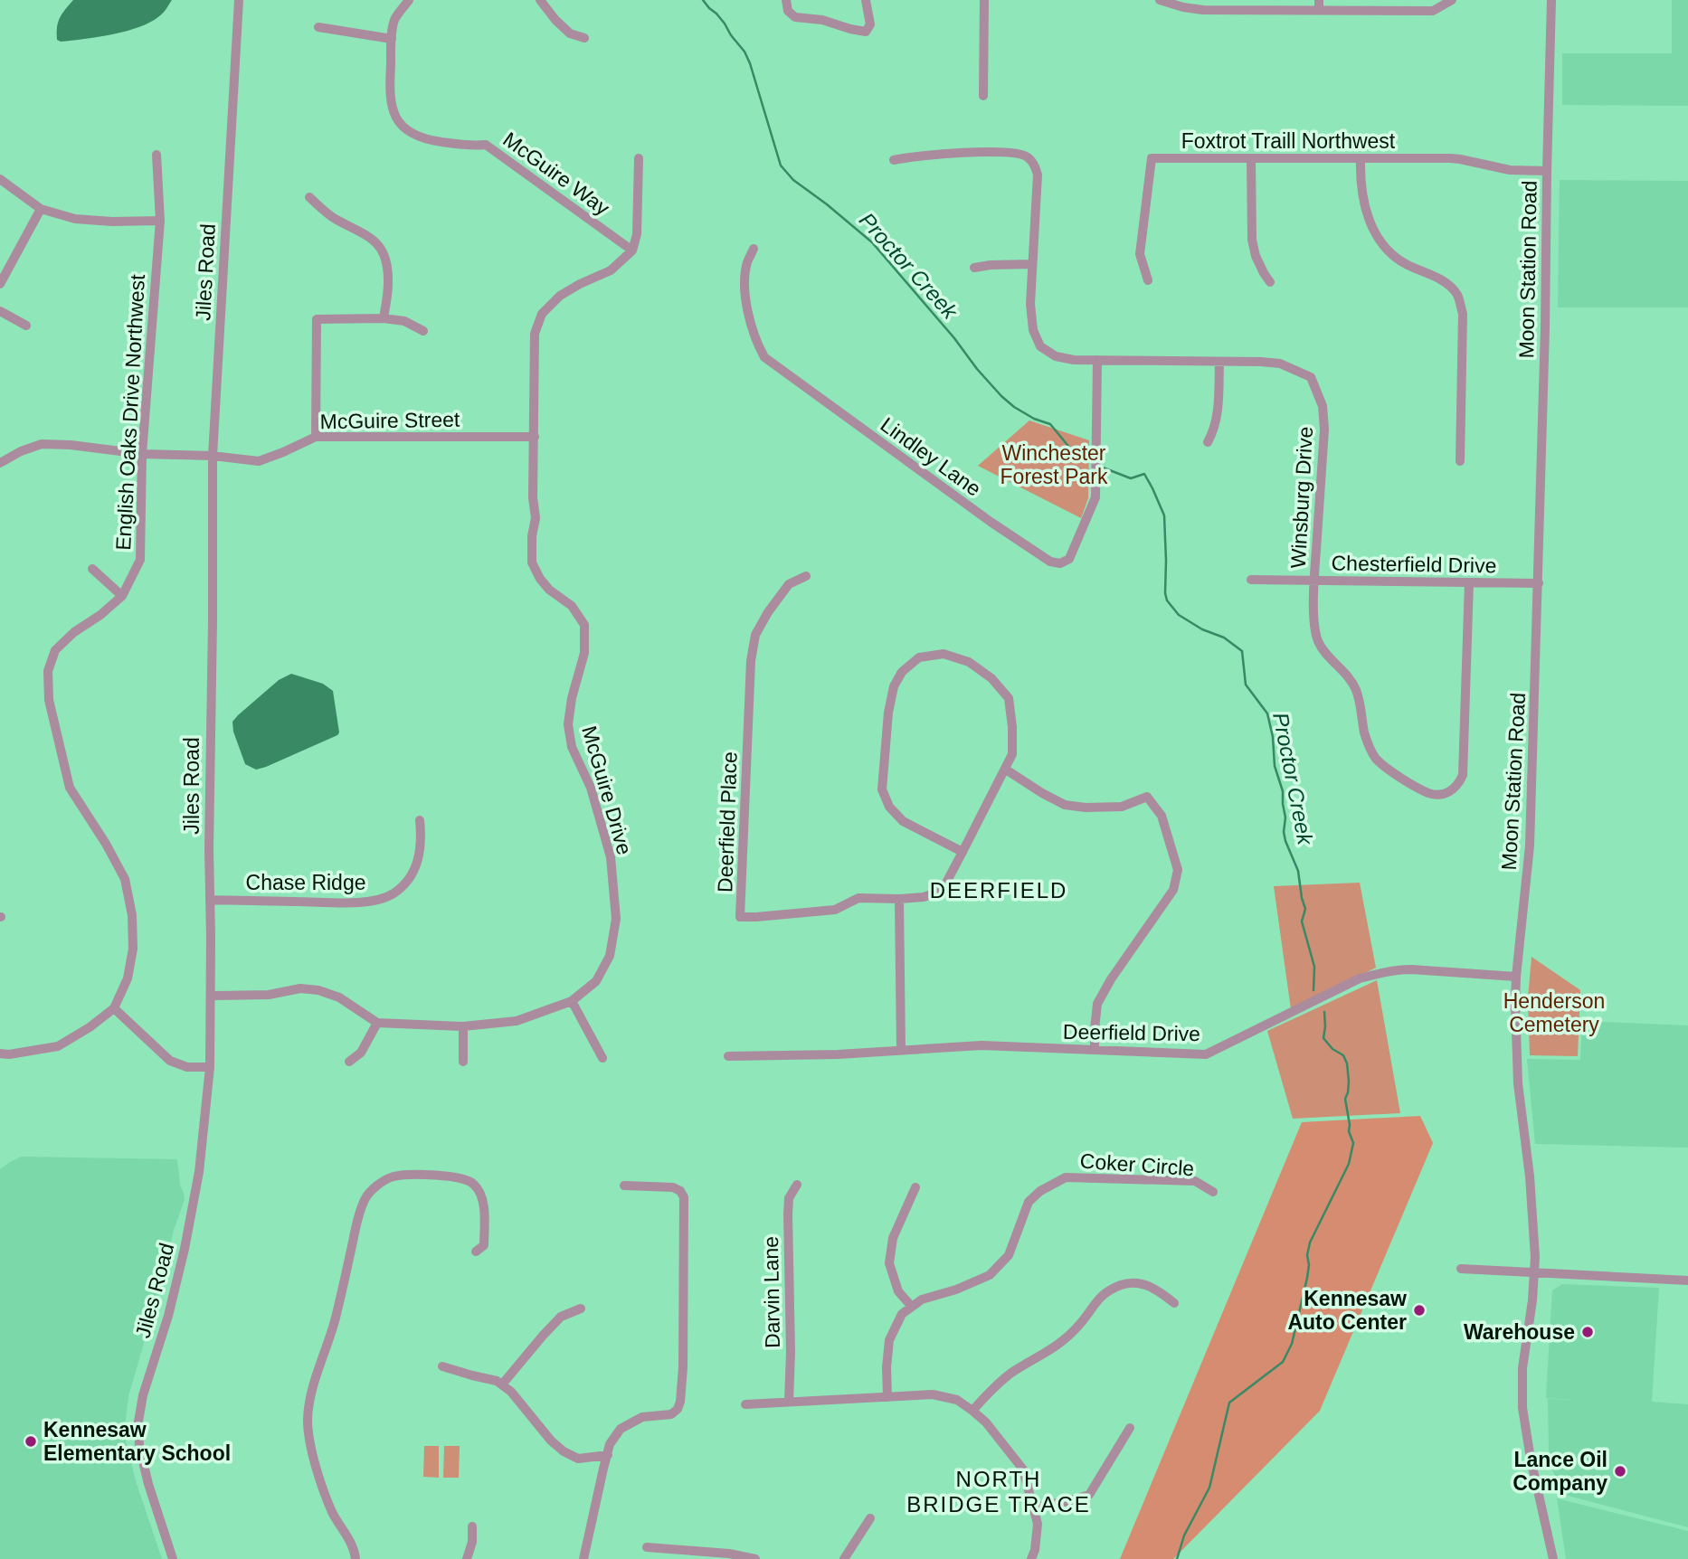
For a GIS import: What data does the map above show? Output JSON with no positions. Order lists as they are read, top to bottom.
{
  "streets": {
    "street": [
      "Foxtrot Traill Northwest",
      "McGuire Way",
      "Moon Station Road",
      "Jiles Road",
      "English Oaks Drive Northwest",
      "McGuire Street",
      "Lindley Lane",
      "Winsburg Drive",
      "Chesterfield Drive",
      "McGuire Drive",
      "Deerfield Place",
      "Chase Ridge",
      "Deerfield Drive",
      "Coker Circle",
      "Darvin Lane"
    ]
  },
  "crossings": [
    ["Foxtrot Traill Northwest", "Moon Station Road"],
    ["McGuire Way", "McGuire Drive"],
    ["Moon Station Road", "Chesterfield Drive"],
    ["Moon Station Road", "Deerfield Drive"],
    ["Jiles Road", "McGuire Street"],
    ["Jiles Road", "Chase Ridge"],
    ["English Oaks Drive Northwest", "McGuire Street"],
    ["McGuire Street", "McGuire Drive"],
    ["Lindley Lane", "Winsburg Drive"],
    ["Winsburg Drive", "Chesterfield Drive"]
  ],
  "districts": ["DEERFIELD", "NORTH BRIDGE TRACE"],
  "water": ["Proctor Creek"],
  "parks": ["Winchester Forest Park", "Henderson Cemetery"],
  "places": [
    "Kennesaw Auto Center",
    "Warehouse",
    "Kennesaw Elementary School",
    "Lance Oil Company"
  ]
}
